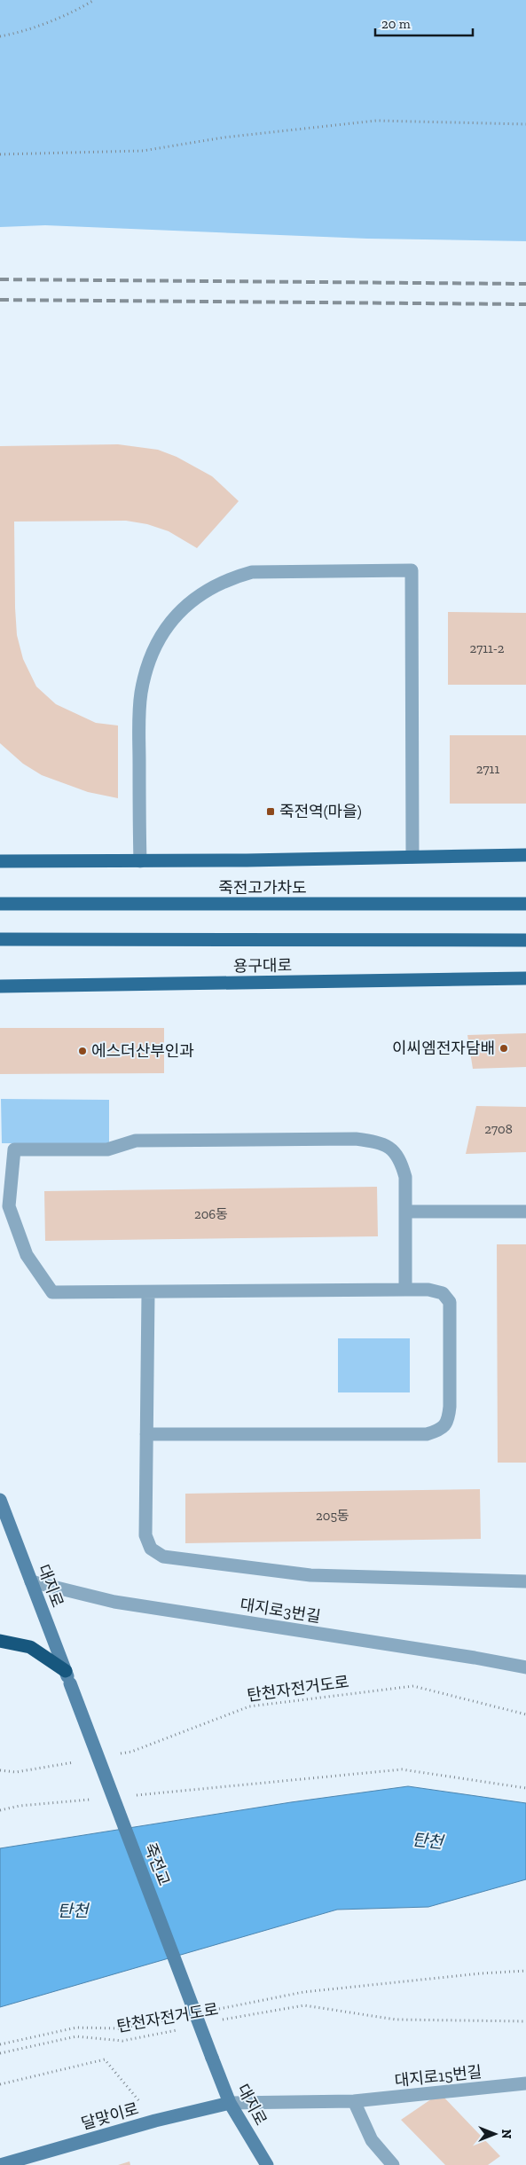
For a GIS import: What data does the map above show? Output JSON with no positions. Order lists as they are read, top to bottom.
{
  "streets": {
    "main road": ["죽전고가차도", "용구대로"],
    "street": [
      "대지로",
      "대지로3번길",
      "죽전교",
      "대지로15번길",
      "달맞이로"
    ],
    "path": ["탄천자전거도로"]
  },
  "crossings": [
    ["대지로", "대지로3번길"],
    ["대지로", "죽전교"],
    ["대지로", "대지로15번길"],
    ["대지로", "달맞이로"],
    ["대지로15번길", "달맞이로"]
  ],
  "water": ["탄천"],
  "places": {
    "transit": ["죽전역(마을)"],
    "other": ["이씨엠전자담배", "에스더산부인과"]
  },
  "house_numbers": [
    "2711-2",
    "2711",
    "2708",
    "206동",
    "205동"
  ],
  "scale_bar": "20 m",
  "north": "right"
}
